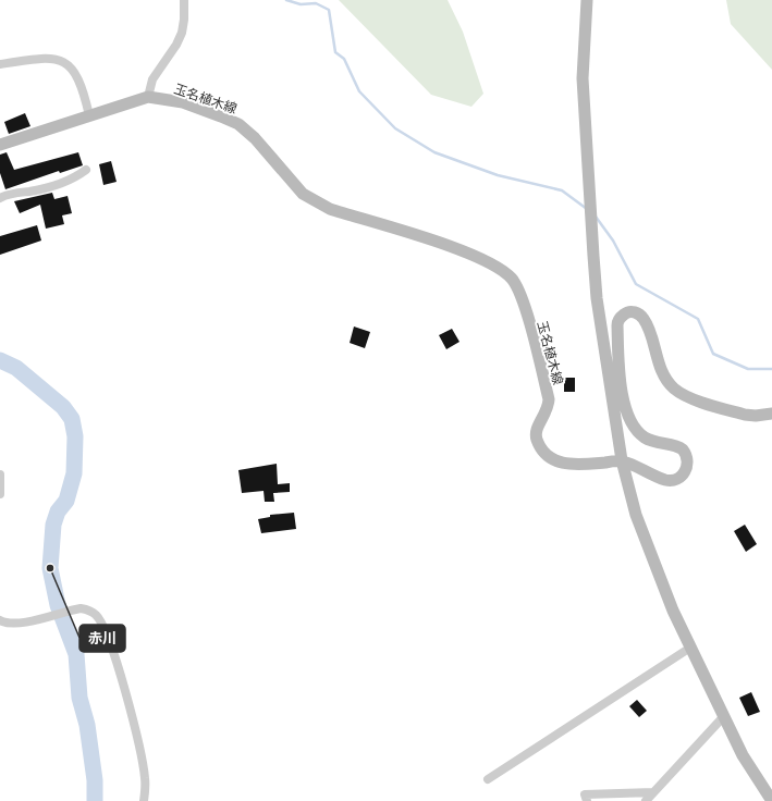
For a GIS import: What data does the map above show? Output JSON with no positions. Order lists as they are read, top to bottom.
{
  "streets": {
    "main road": ["玉名植木線"]
  },
  "places": ["赤川"]
}
